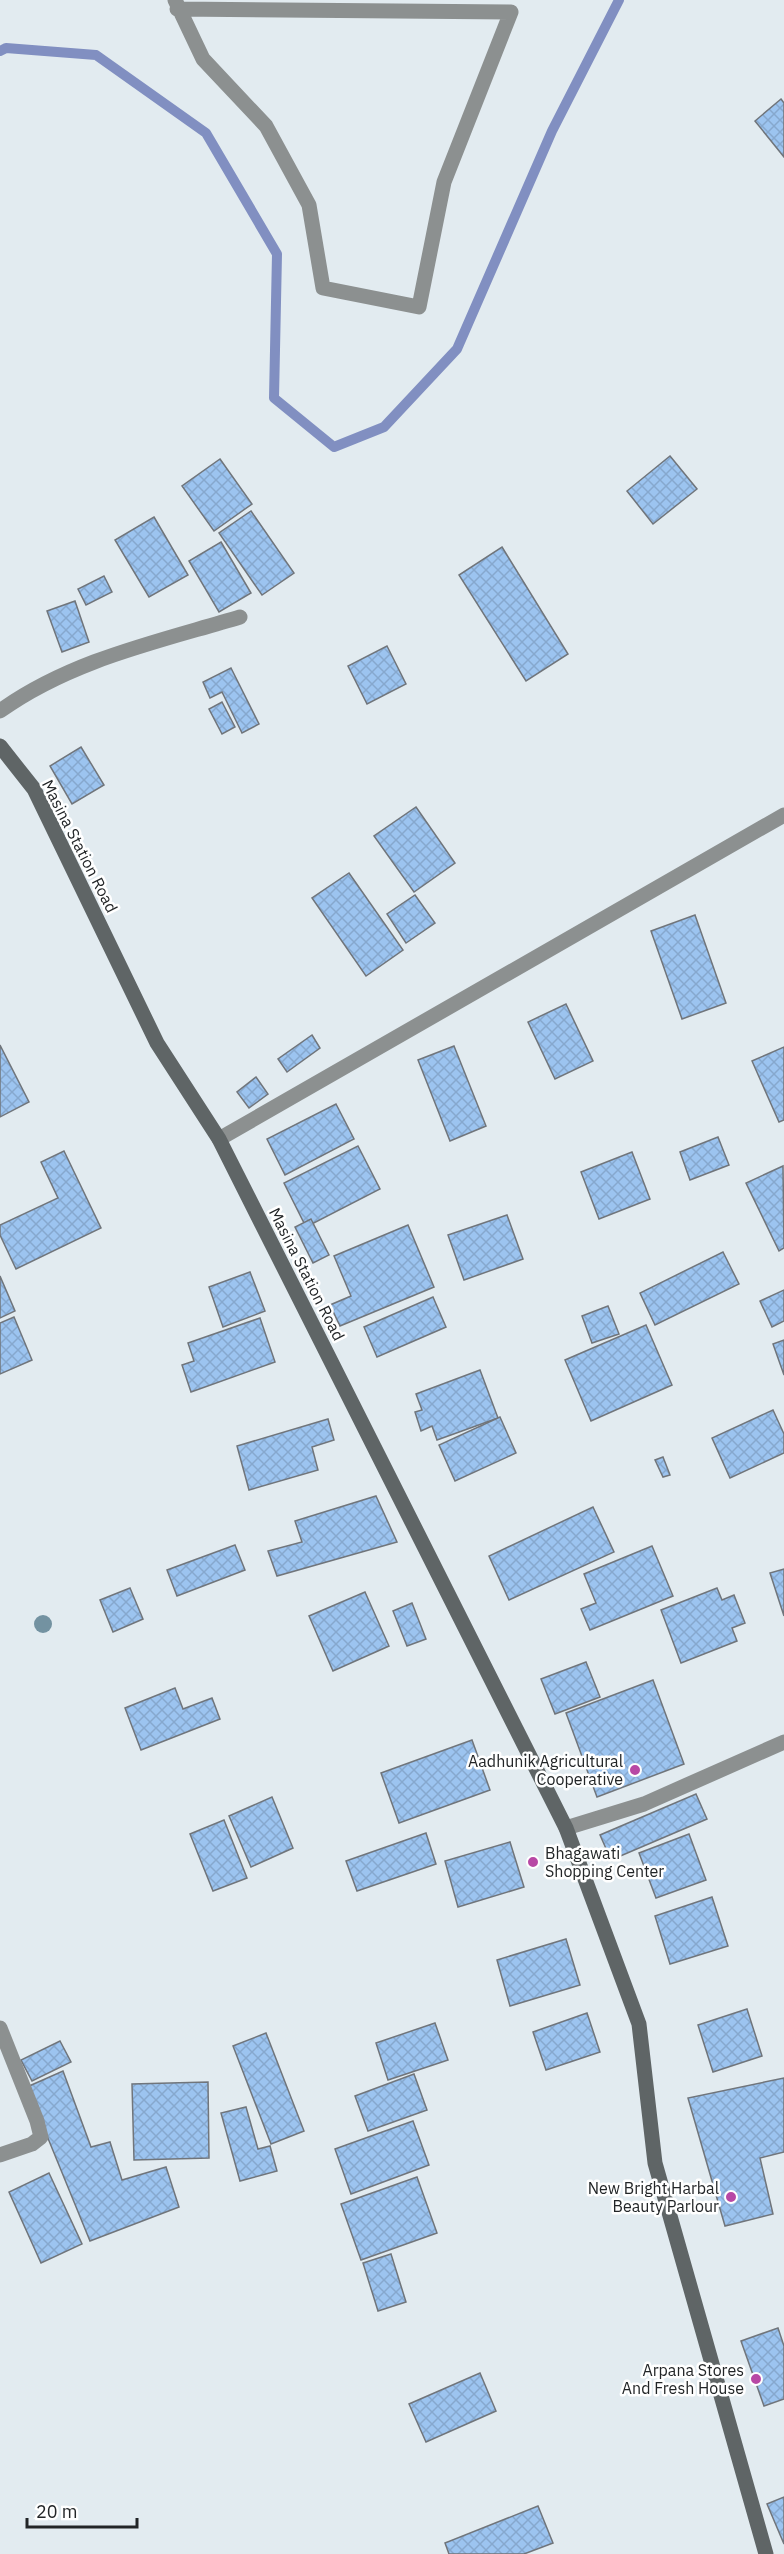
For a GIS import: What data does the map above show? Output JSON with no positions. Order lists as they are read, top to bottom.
{
  "streets": {
    "street": ["Masina Station Road"]
  },
  "places": [
    "Aadhunik Agricultural Cooperative",
    "Bhagawati Shopping Center",
    "New Bright Harbal Beauty Parlour",
    "Arpana Stores And Fresh House"
  ],
  "scale_bar": "20 m"
}
